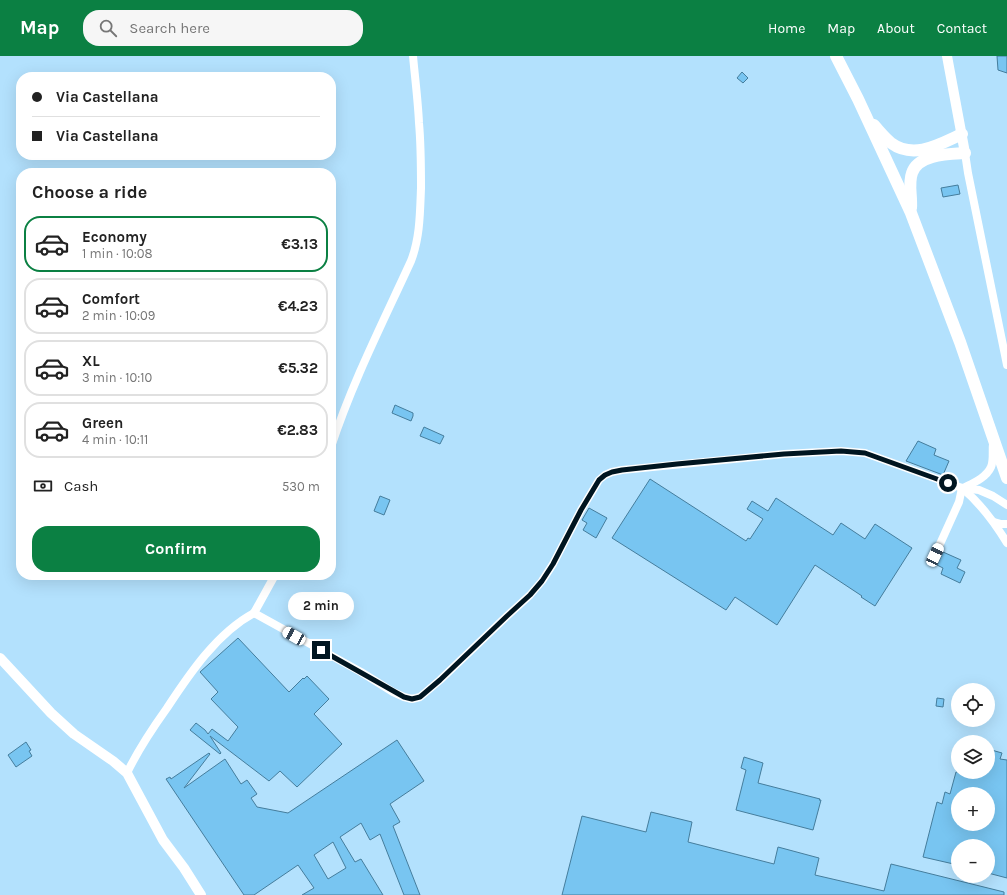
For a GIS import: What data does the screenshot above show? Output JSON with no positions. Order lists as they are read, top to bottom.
{
  "page": {
    "header": "Map",
    "search": "Search here",
    "nav": [
      "Home",
      "Map",
      "About",
      "Contact"
    ],
    "banner": ["Via Castellana", "Via Castellana"],
    "heading": "Choose a ride",
    "list": [
      {
        "name": "Economy",
        "note": "1 min · 10:08",
        "value": "€3.13"
      },
      {
        "name": "Comfort",
        "note": "2 min · 10:09",
        "value": "€4.23"
      },
      {
        "name": "XL",
        "note": "3 min · 10:10",
        "value": "€5.32"
      },
      {
        "name": "Green",
        "note": "4 min · 10:11",
        "value": "€2.83"
      }
    ],
    "pay": ["Cash", "530 m"],
    "buttons": "Confirm",
    "bubble": "2 min",
    "map_buttons": ["+", "−"]
  }
}
